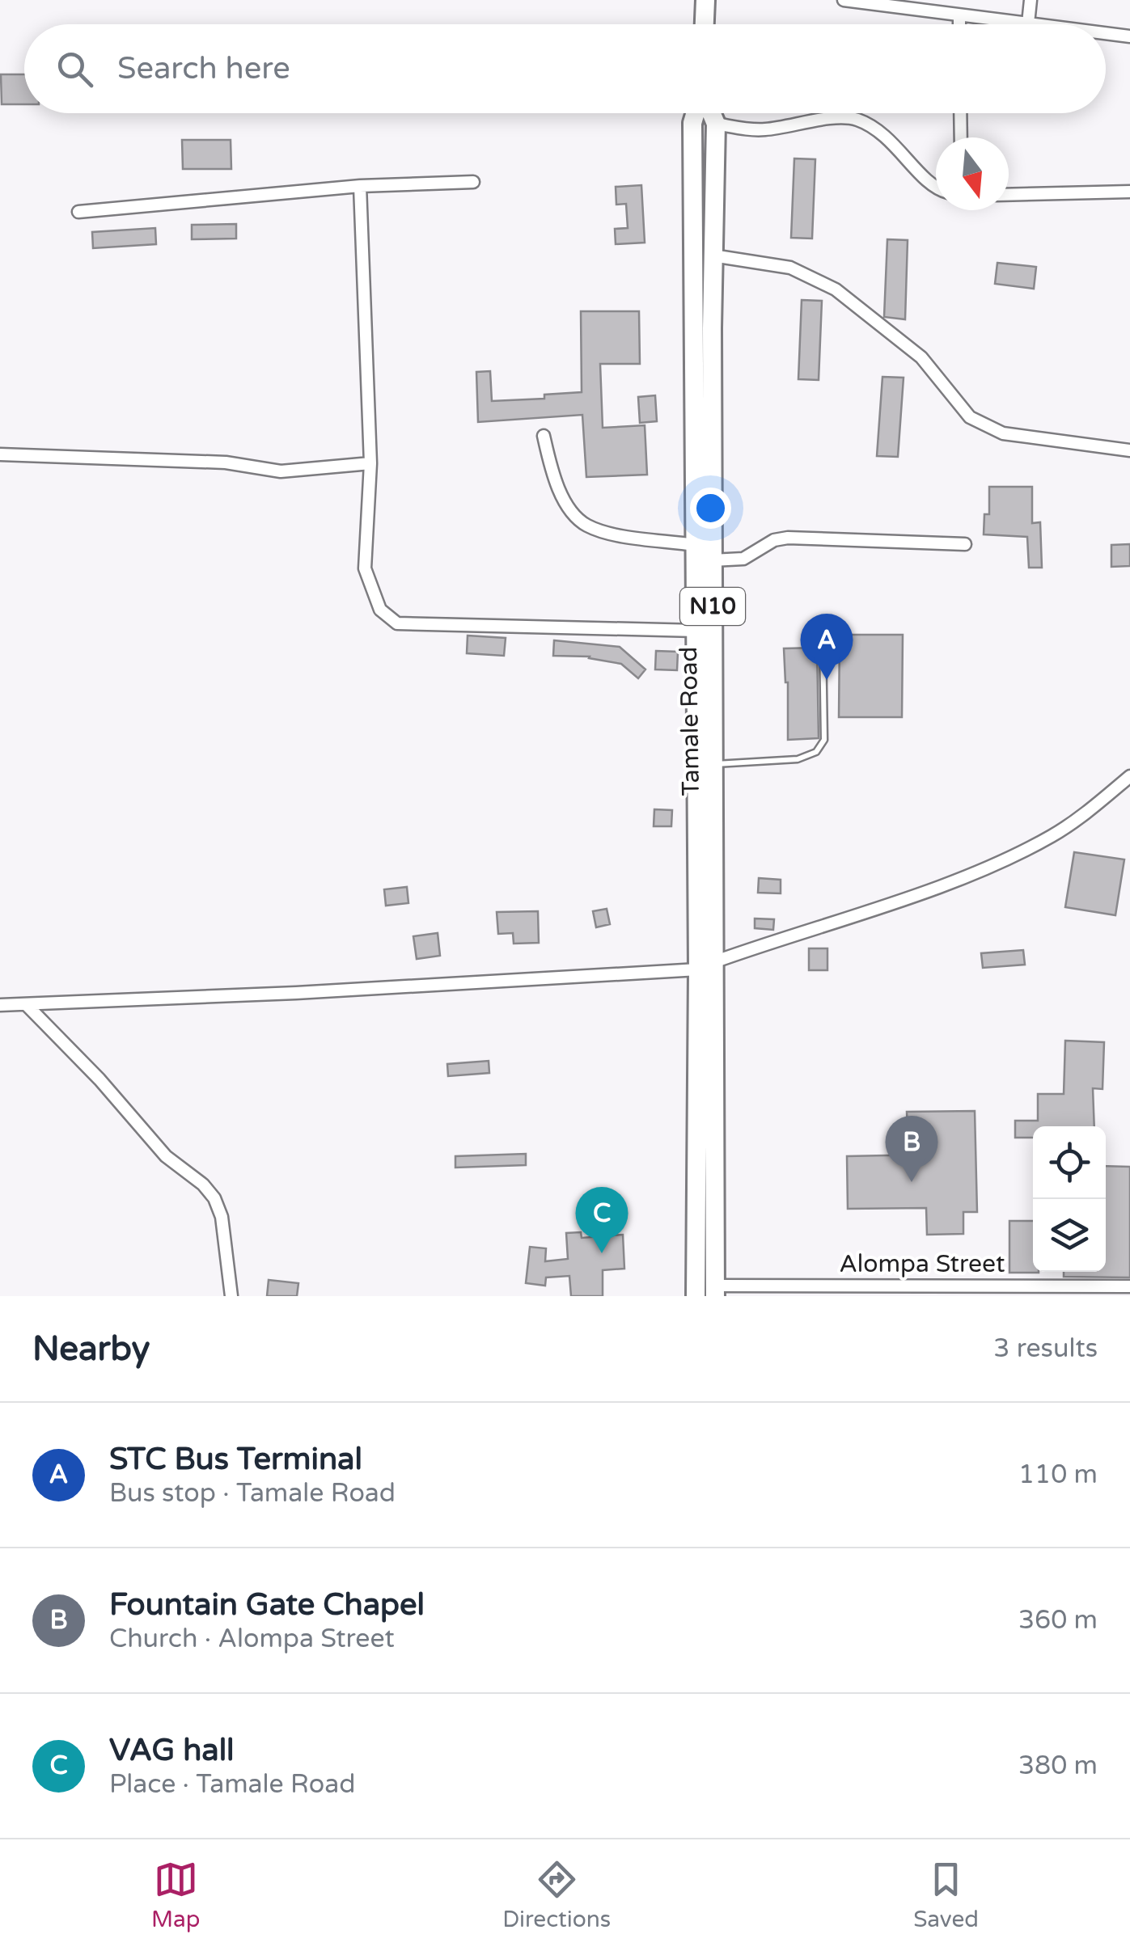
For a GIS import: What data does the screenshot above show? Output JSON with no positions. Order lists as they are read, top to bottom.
{
  "streets": {
    "highway": ["N10", "Tamale Road"],
    "street": ["Alompa Street"]
  },
  "crossings": [
    ["Tamale Road", "Alompa Street"]
  ],
  "north": "bottom",
  "page": {
    "search": "Search here",
    "pins": ["A", "B", "C"],
    "heading": ["Nearby", "3 results"],
    "list": [
      {
        "mark": "A",
        "name": "STC Bus Terminal",
        "note": "Bus stop · Tamale Road",
        "value": "110 m"
      },
      {
        "mark": "B",
        "name": "Fountain Gate Chapel",
        "note": "Church · Alompa Street",
        "value": "360 m"
      },
      {
        "mark": "C",
        "name": "VAG hall",
        "note": "Place · Tamale Road",
        "value": "380 m"
      }
    ],
    "nav": ["Map", "Directions", "Saved"]
  }
}
